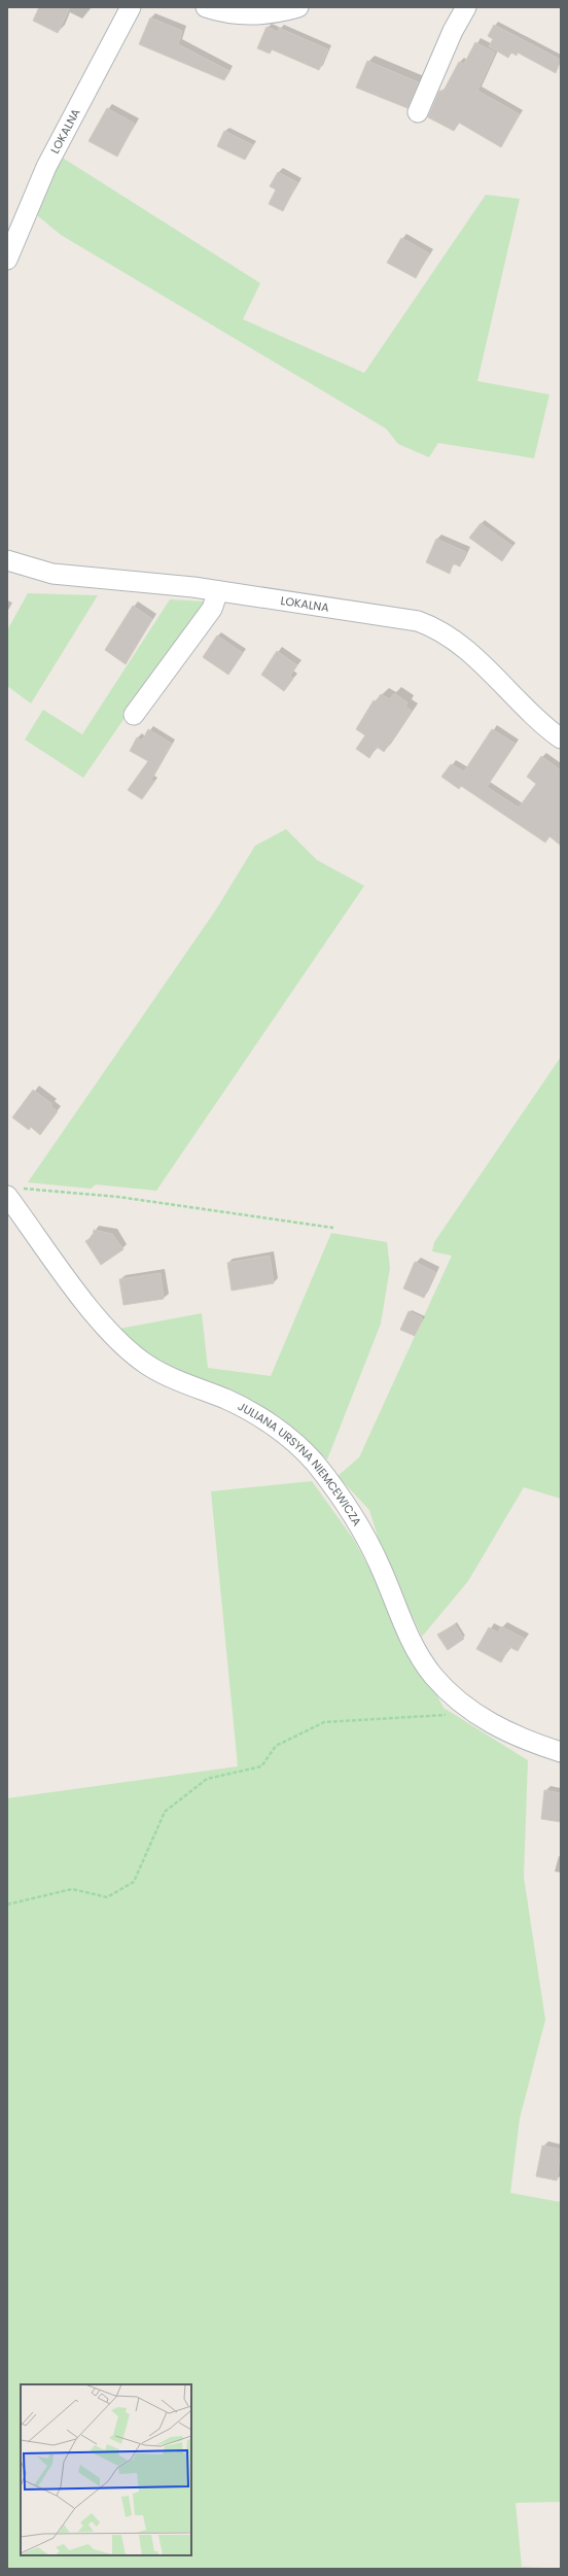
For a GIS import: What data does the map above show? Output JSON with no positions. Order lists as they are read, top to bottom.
{
  "streets": {
    "street": ["LOKALNA", "JULIANA URSYNA NIEMCEWICZA"]
  }
}
